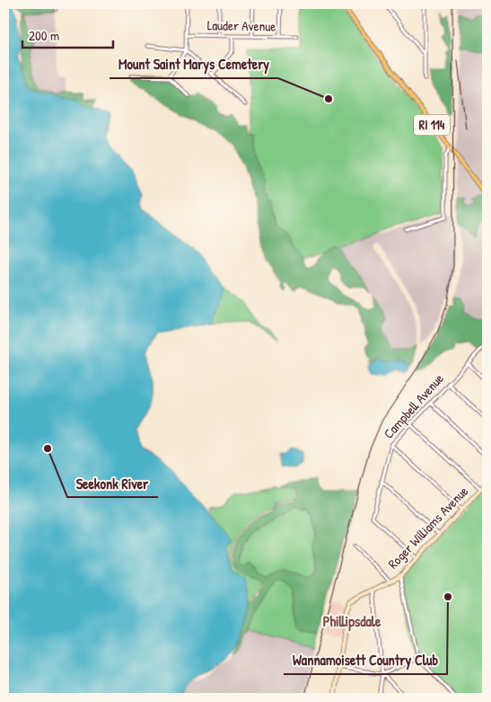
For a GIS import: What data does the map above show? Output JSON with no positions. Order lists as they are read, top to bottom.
{
  "streets": {
    "main road": ["RI 114", "Roger Williams Avenue"],
    "street": ["Lauder Avenue", "Campbell Avenue"]
  },
  "crossings": [
    ["Campbell Avenue", "Roger Williams Avenue"]
  ],
  "districts": ["Phillipsdale"],
  "places": ["Mount Saint Marys Cemetery", "Seekonk River", "Wannamoisett Country Club"],
  "scale_bar": "200 m"
}
